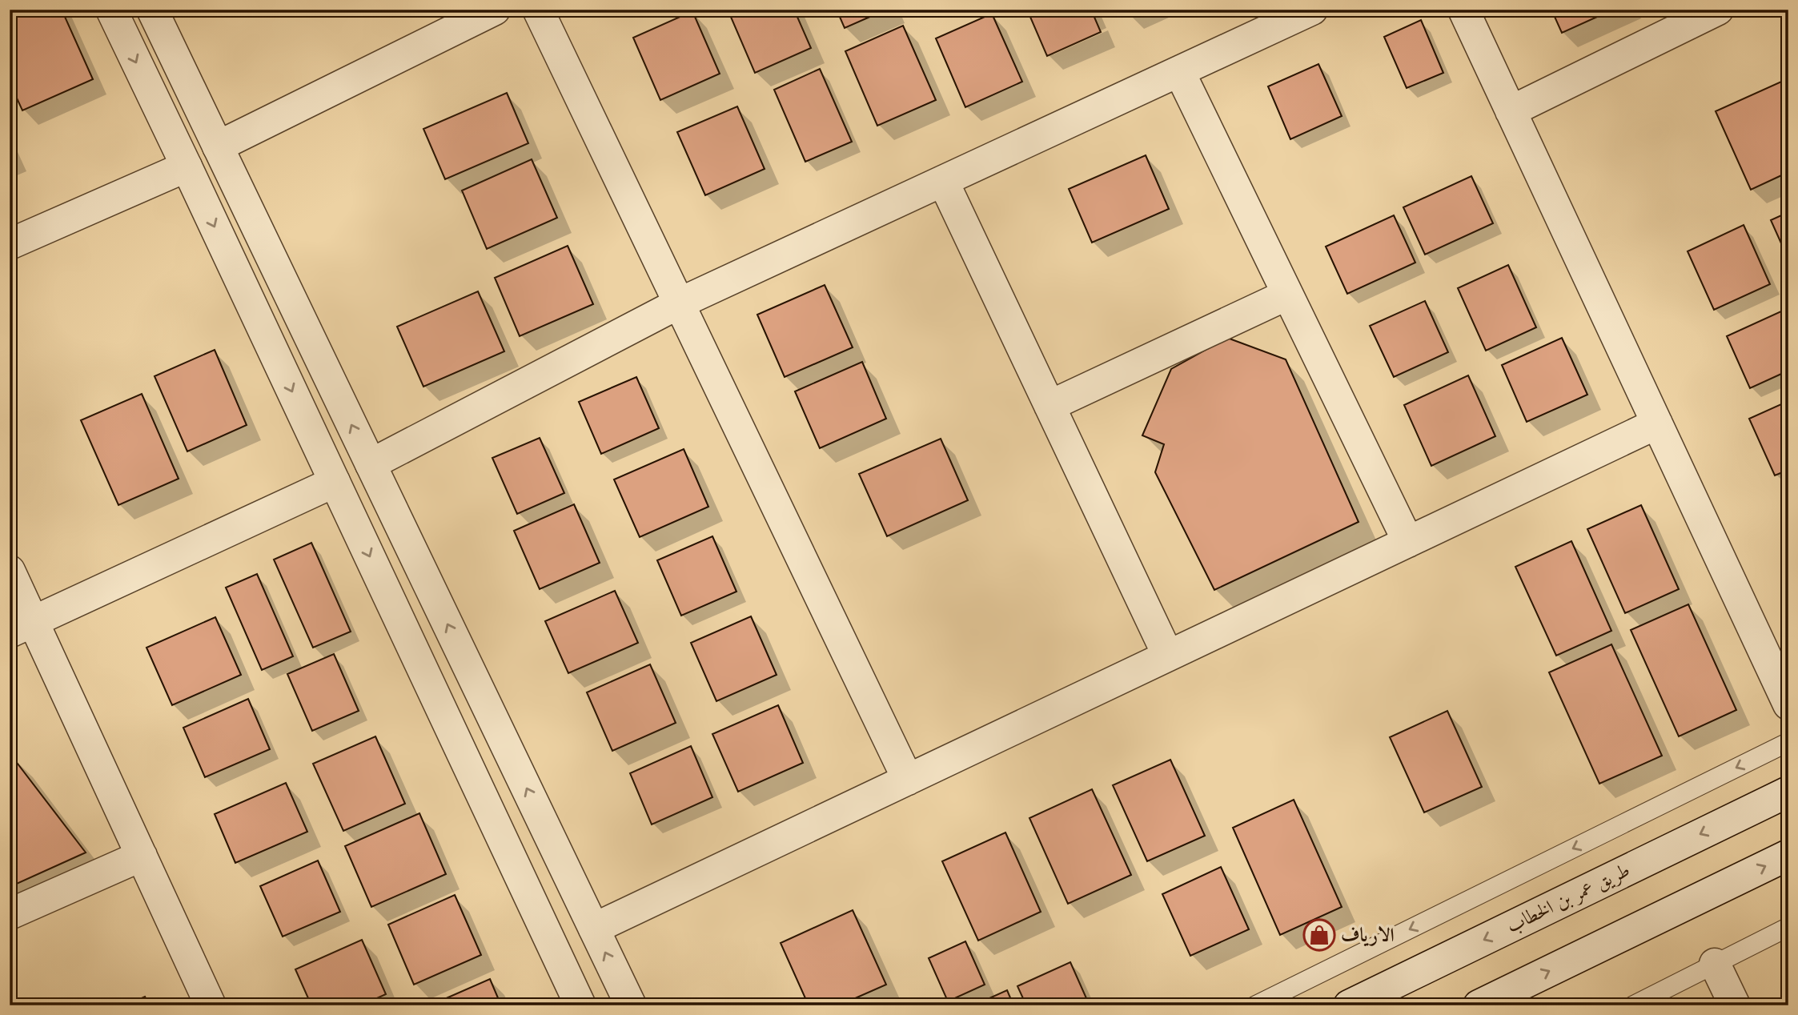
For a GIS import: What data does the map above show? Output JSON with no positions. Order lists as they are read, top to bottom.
{
  "streets": {
    "street": ["طريق عمر بن الخطاب"]
  },
  "places": {
    "shop": ["الارياف"]
  }
}
